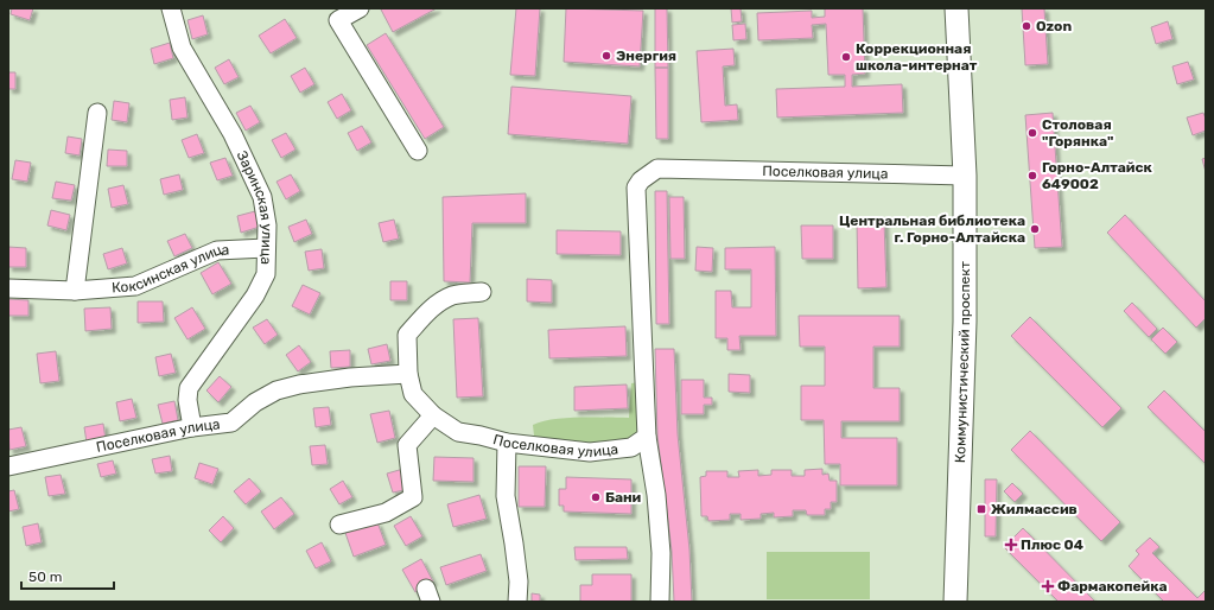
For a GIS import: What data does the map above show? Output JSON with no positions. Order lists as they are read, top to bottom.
{
  "streets": {
    "main road": ["Коммунистический проспект"],
    "street": ["Поселковая улица", "Заринская улица", "Коксинская улица"]
  },
  "crossings": [
    ["Поселковая улица", "Заринская улица"],
    ["Поселковая улица", "Коммунистический проспект"],
    ["Заринская улица", "Коксинская улица"]
  ],
  "places": {
    "other": [
      "Ozon",
      "Энергия",
      "Коррекционная школа-интернат",
      "Столовая \"Горянка\"",
      "Горно-Алтайск 649002",
      "Центральная библиотека г. Горно-Алтайска",
      "Бани"
    ],
    "transit": ["Жилмассив"],
    "health": ["Плюс 04", "Фармакопейка"]
  },
  "scale_bar": "50 m"
}
